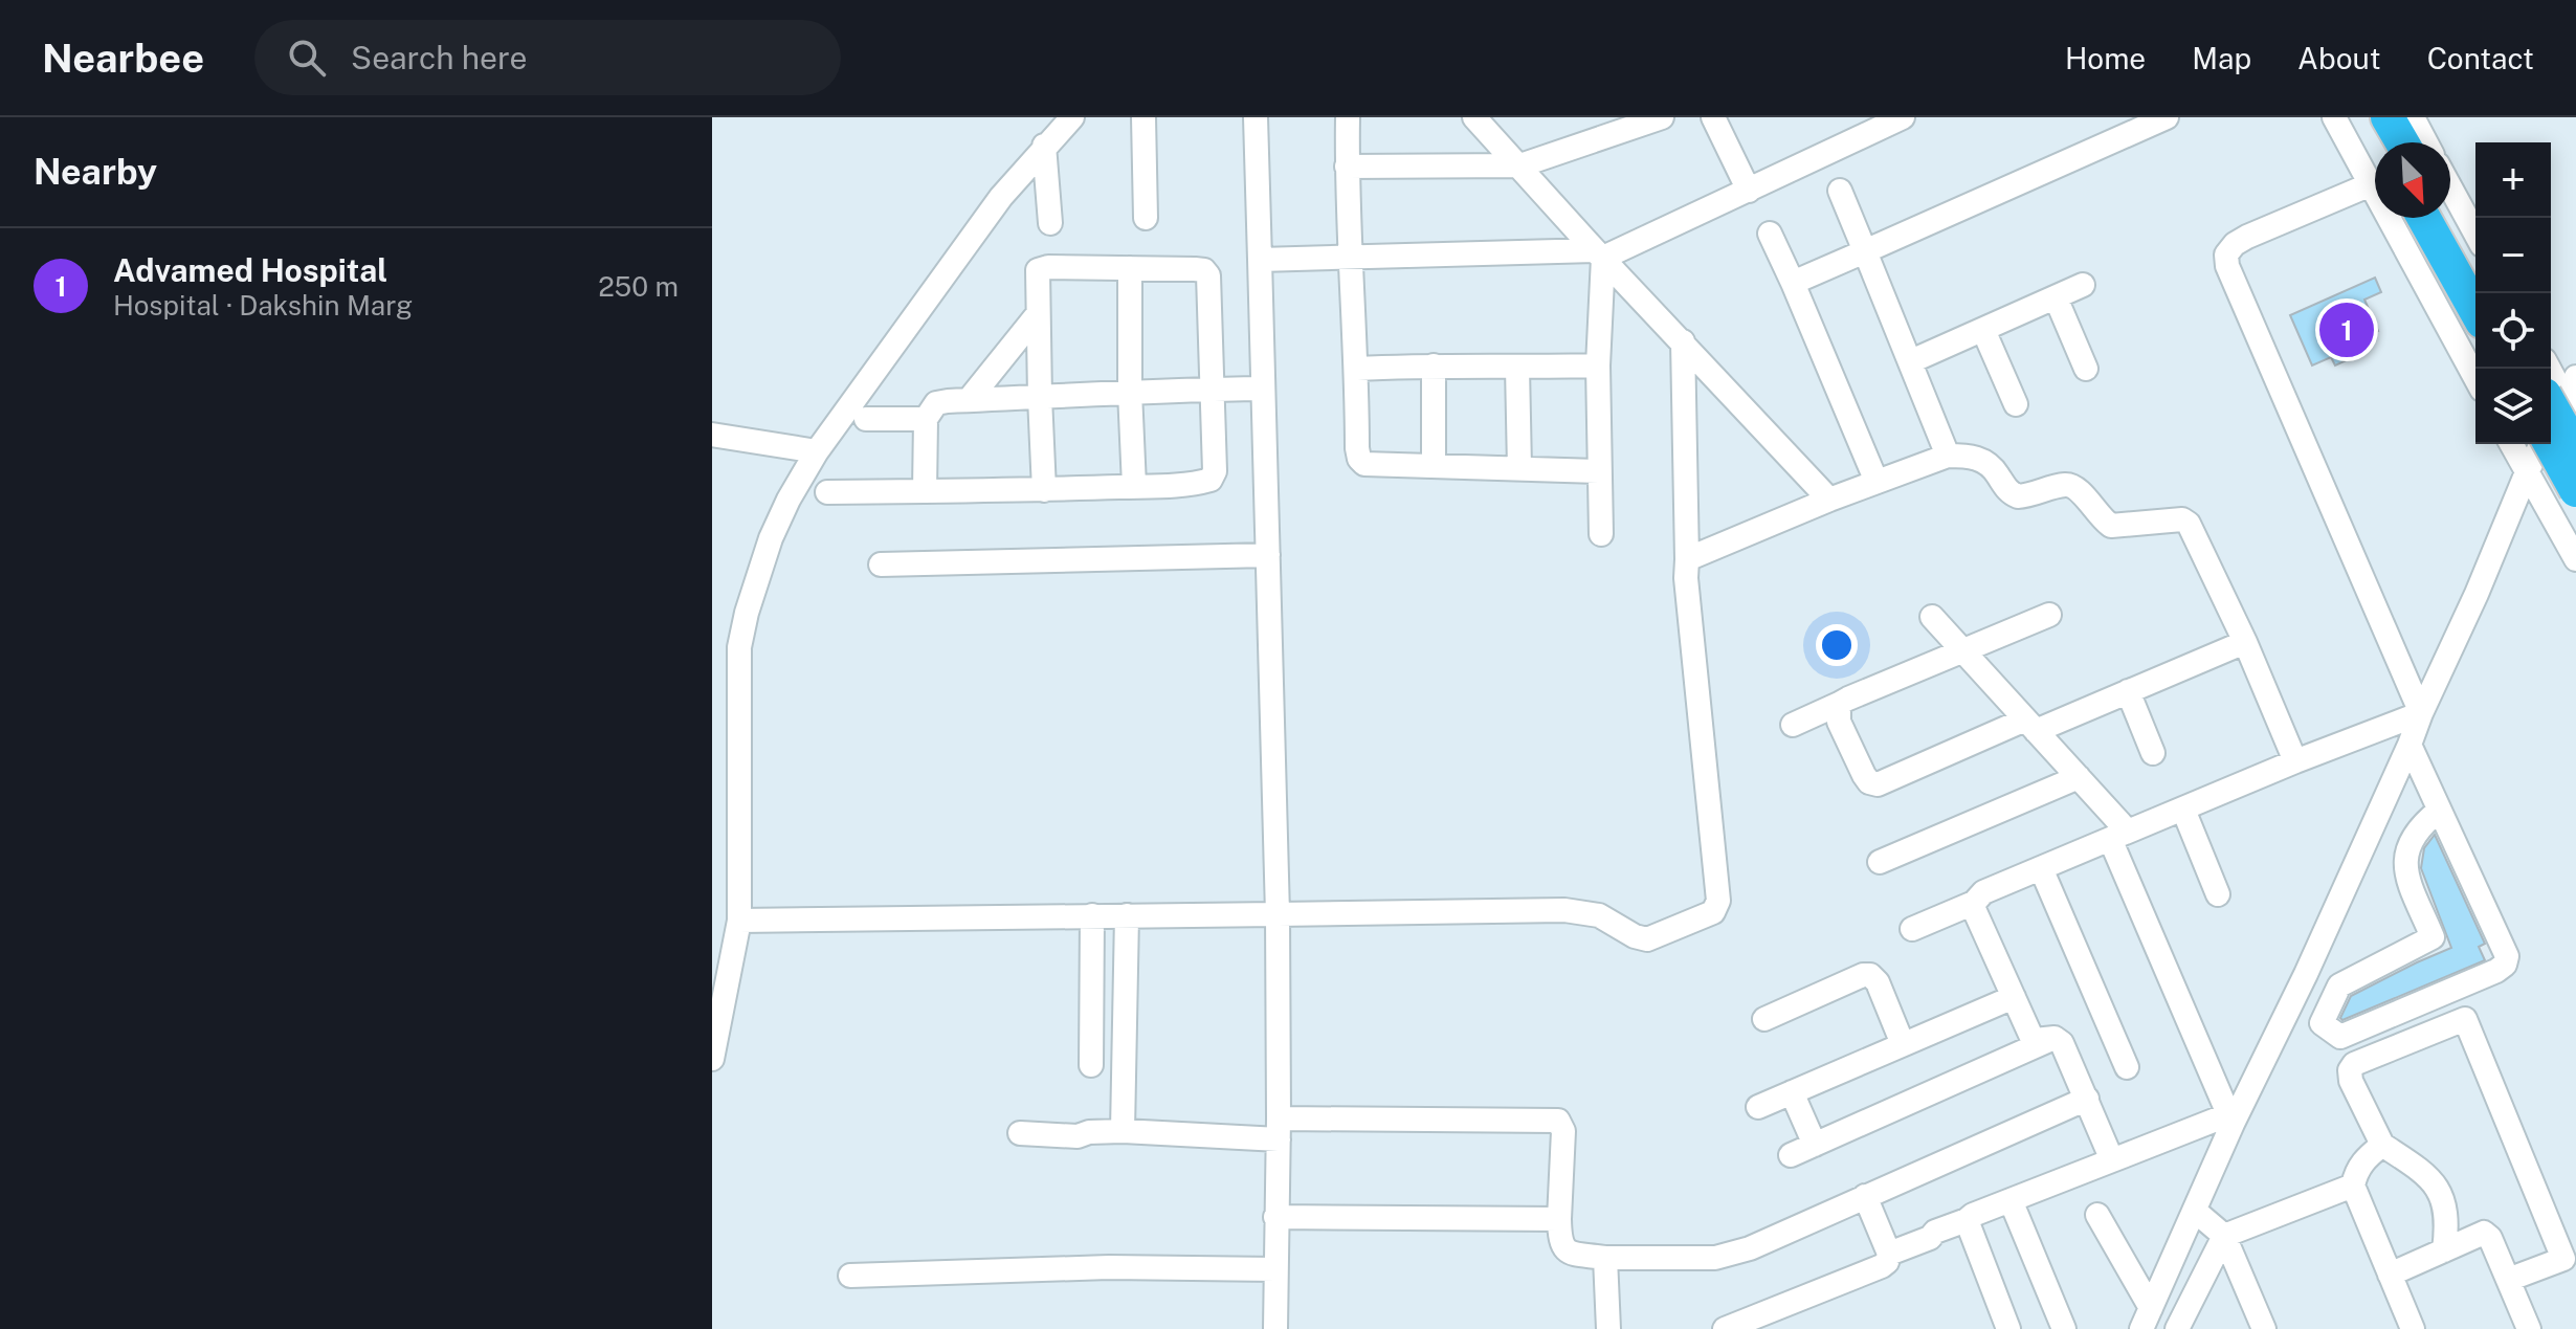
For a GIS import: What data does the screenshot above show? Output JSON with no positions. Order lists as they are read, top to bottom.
{
  "north": "bottom right",
  "page": {
    "header": "Nearbee",
    "search": "Search here",
    "nav": [
      "Home",
      "Map",
      "About",
      "Contact"
    ],
    "heading": "Nearby",
    "map_buttons": ["+", "−"],
    "list": [
      {
        "mark": "1",
        "name": "Advamed Hospital",
        "note": "Hospital · Dakshin Marg",
        "value": "250 m"
      }
    ],
    "pins": "1"
  }
}
